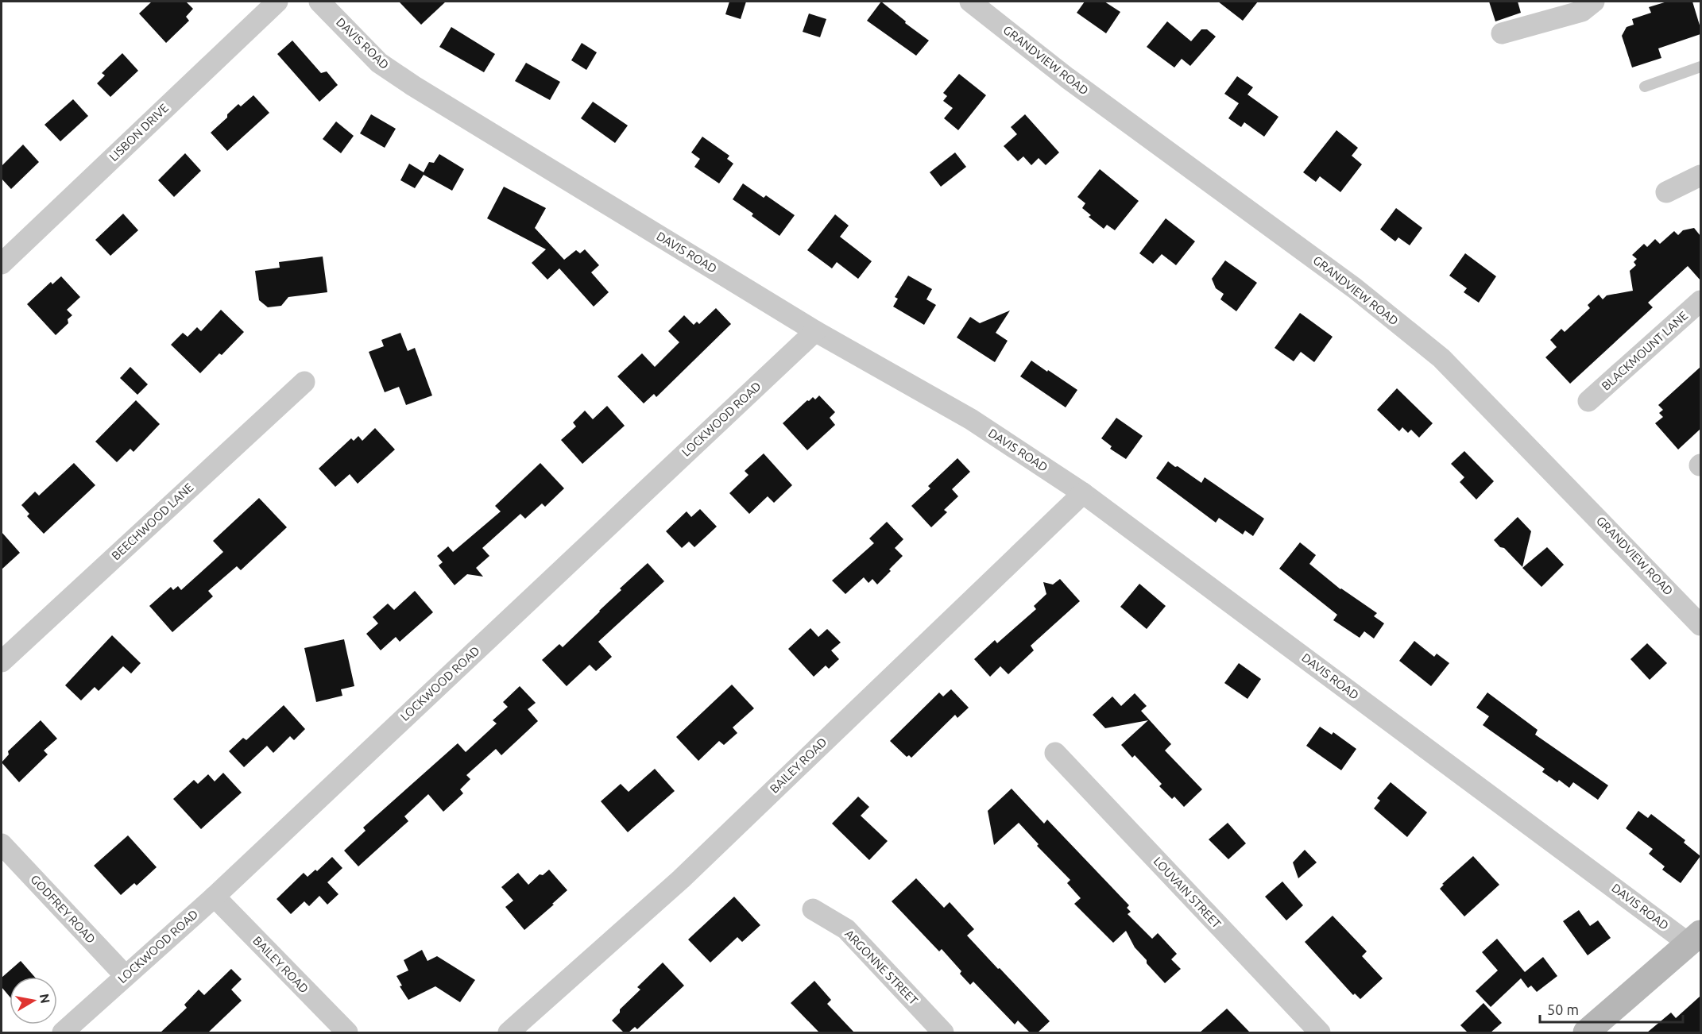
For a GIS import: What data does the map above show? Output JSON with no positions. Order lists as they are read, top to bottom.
{
  "streets": {
    "street": [
      "DAVIS ROAD",
      "GRANDVIEW ROAD",
      "LISBON DRIVE",
      "BLACKMOUNT LANE",
      "LOCKWOOD ROAD",
      "BEECHWOOD LANE",
      "BAILEY ROAD",
      "LOUVAIN STREET",
      "GODFREY ROAD",
      "ARGONNE STREET"
    ]
  },
  "crossings": [
    ["DAVIS ROAD", "LOCKWOOD ROAD"],
    ["DAVIS ROAD", "BAILEY ROAD"],
    ["LOCKWOOD ROAD", "BAILEY ROAD"],
    ["LOCKWOOD ROAD", "GODFREY ROAD"]
  ],
  "scale_bar": "50 m",
  "north": "right"
}
